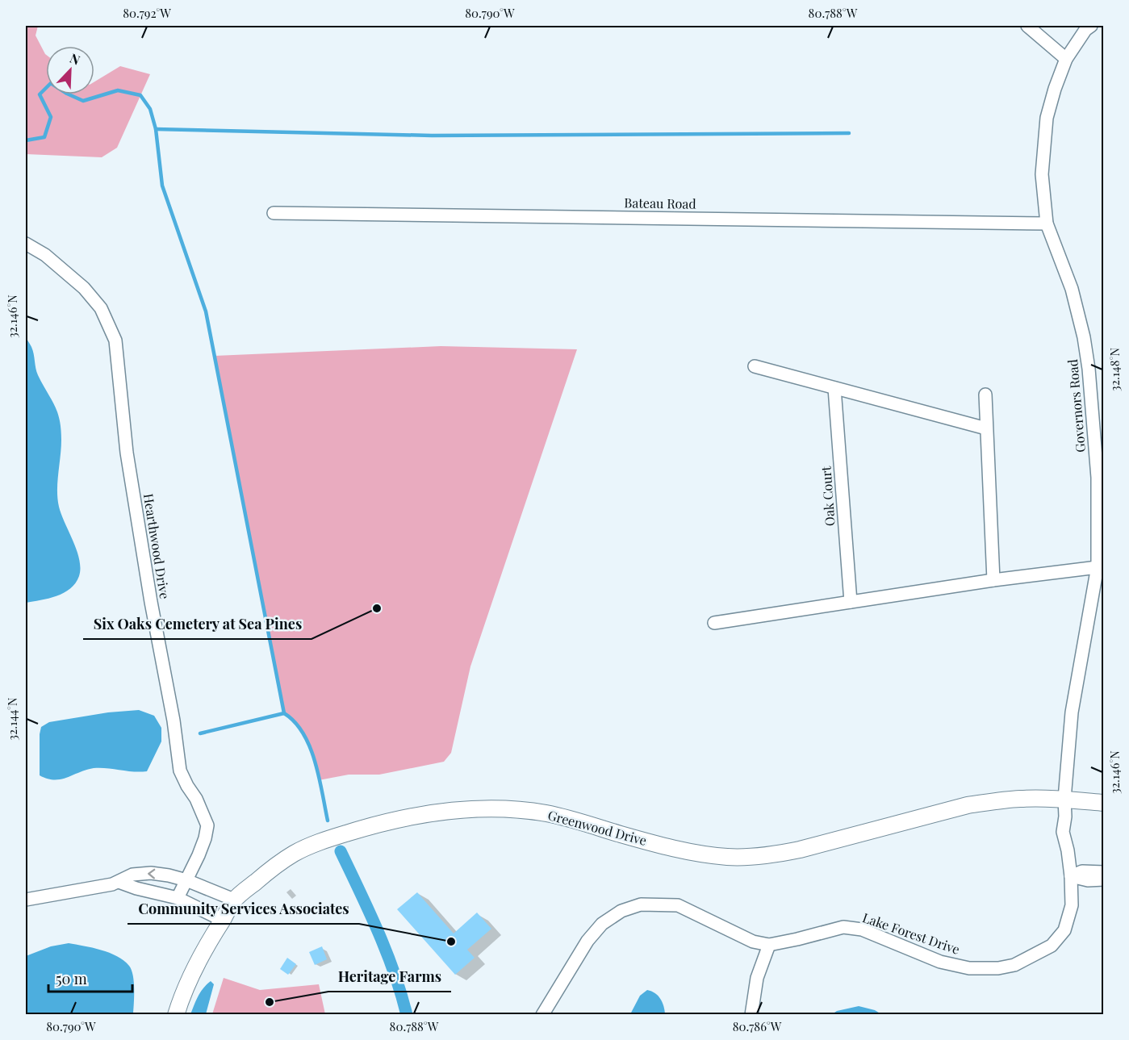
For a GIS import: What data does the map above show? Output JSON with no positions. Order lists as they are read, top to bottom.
{
  "streets": {
    "street": [
      "Bateau Road",
      "Governors Road",
      "Oak Court",
      "Hearthwood Drive",
      "Greenwood Drive",
      "Lake Forest Drive"
    ]
  },
  "crossings": [
    ["Bateau Road", "Governors Road"],
    ["Governors Road", "Greenwood Drive"],
    ["Governors Road", "Lake Forest Drive"],
    ["Greenwood Drive", "Lake Forest Drive"]
  ],
  "places": ["Six Oaks Cemetery at Sea Pines", "Community Services Associates", "Heritage Farms"],
  "scale_bar": "50 m",
  "north": "top right",
  "coordinates": [
    "80.792°W",
    "80.790°W",
    "80.788°W",
    "32.146°N",
    "32.148°N",
    "32.144°N",
    "80.786°W"
  ]
}
